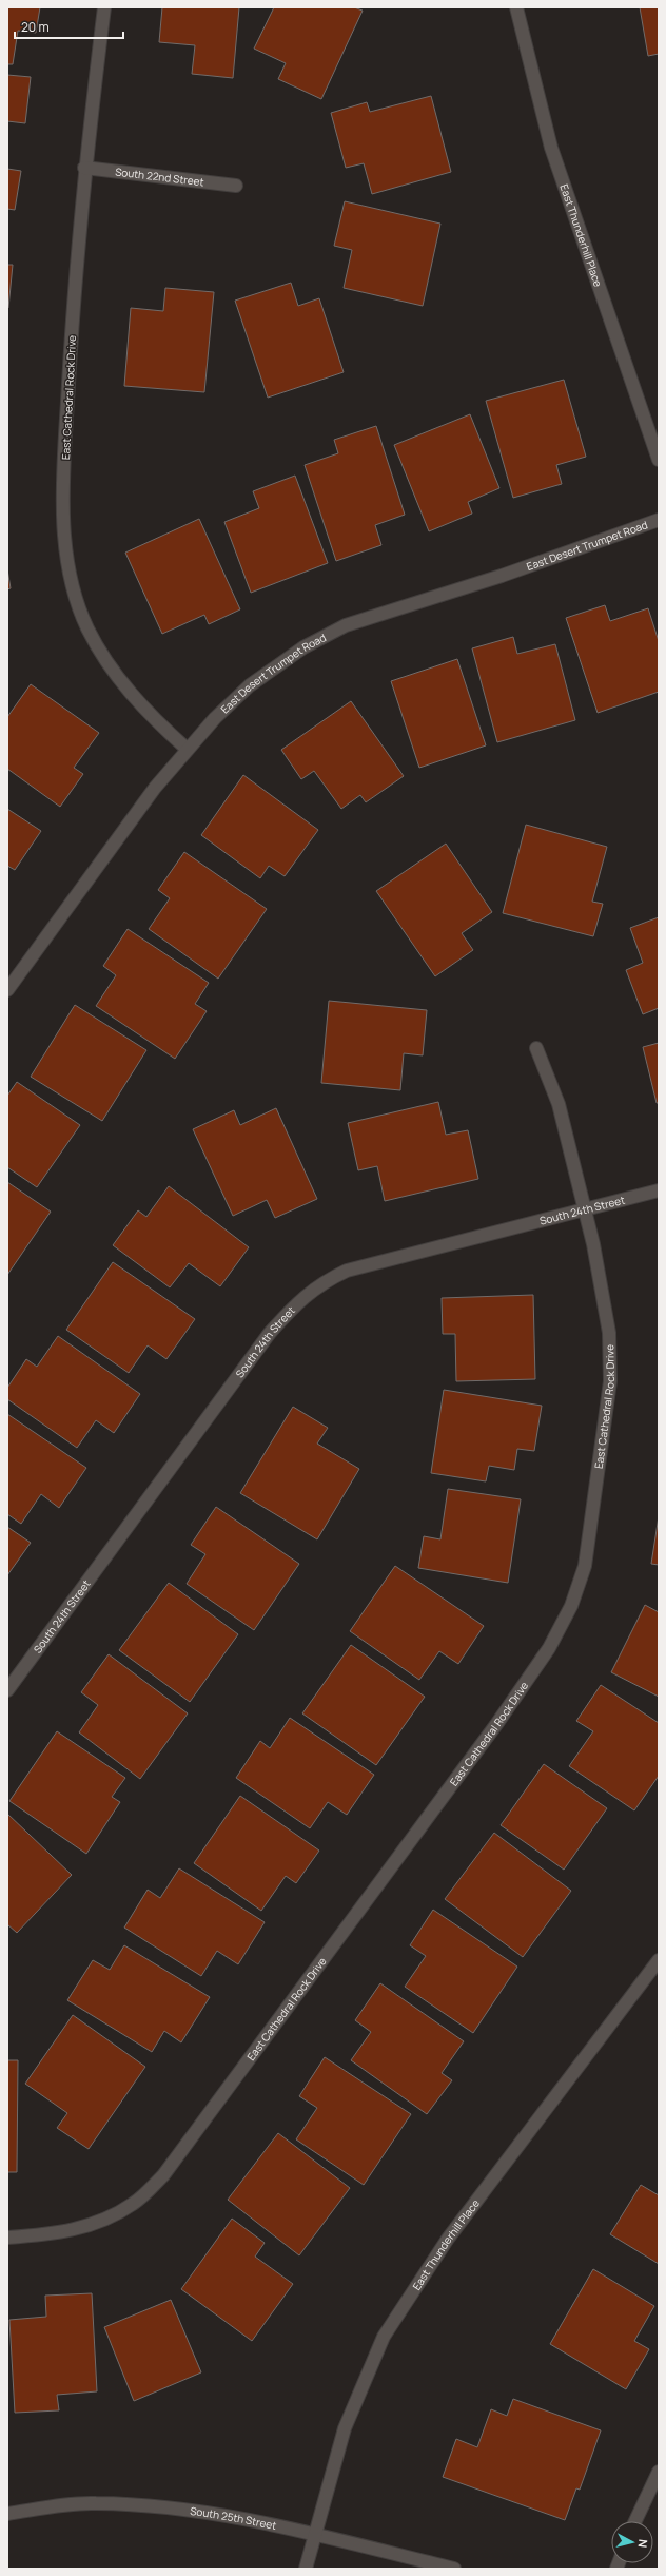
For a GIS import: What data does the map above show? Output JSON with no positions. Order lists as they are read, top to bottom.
{
  "streets": {
    "street": [
      "South 22nd Street",
      "East Thunderhill Place",
      "East Cathedral Rock Drive",
      "East Desert Trumpet Road",
      "South 24th Street",
      "South 25th Street"
    ]
  },
  "crossings": [
    ["South 22nd Street", "East Cathedral Rock Drive"],
    ["East Thunderhill Place", "South 25th Street"],
    ["East Cathedral Rock Drive", "East Desert Trumpet Road"],
    ["East Cathedral Rock Drive", "South 24th Street"]
  ],
  "scale_bar": "20 m",
  "north": "right"
}
